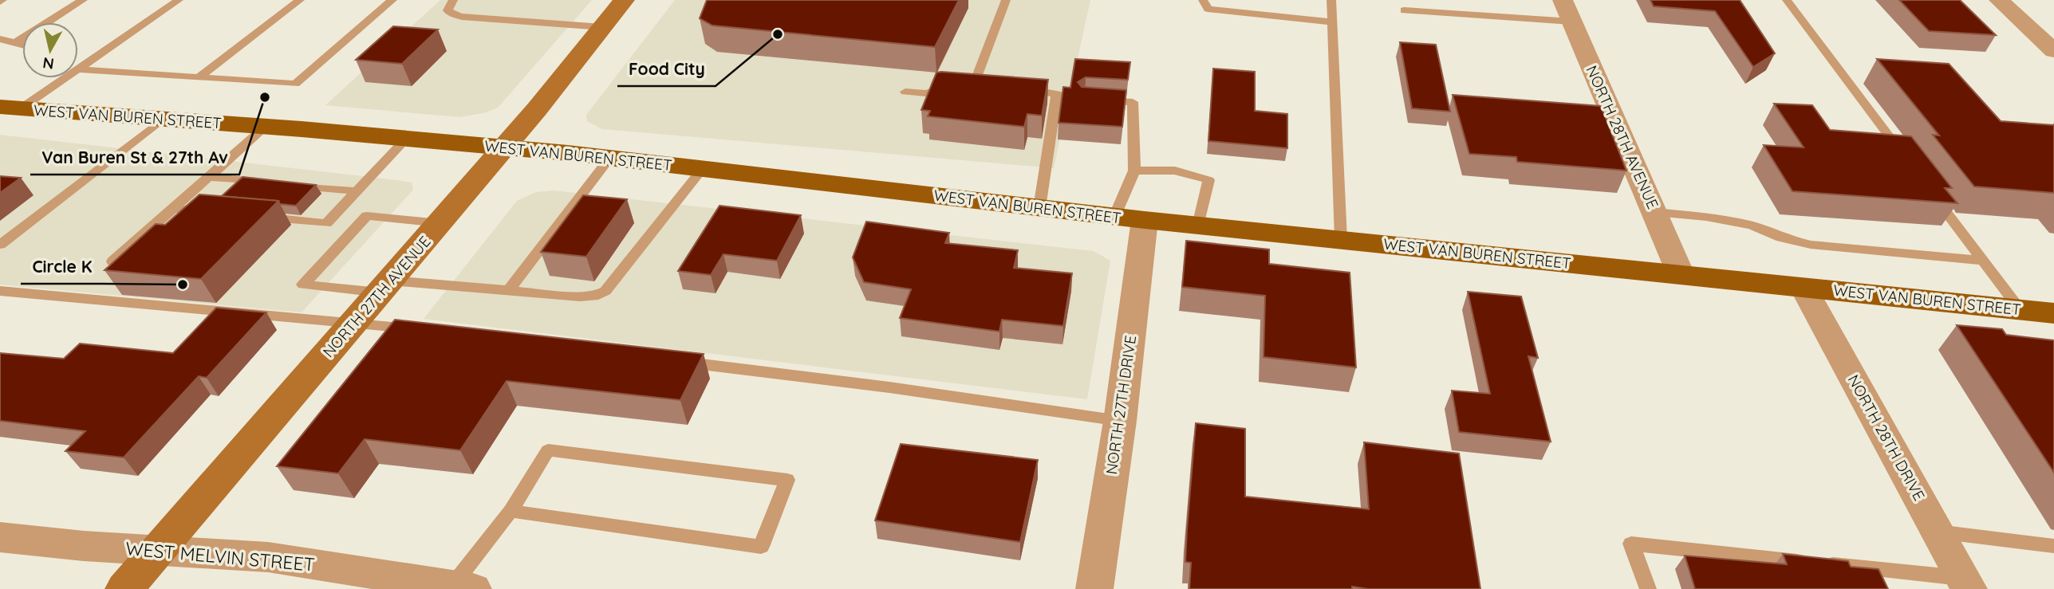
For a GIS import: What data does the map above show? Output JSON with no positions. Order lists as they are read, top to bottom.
{
  "streets": {
    "main road": ["WEST VAN BUREN STREET", "NORTH 27TH AVENUE"],
    "street": [
      "NORTH 28TH AVENUE",
      "NORTH 27TH DRIVE",
      "NORTH 28TH DRIVE",
      "WEST MELVIN STREET"
    ]
  },
  "crossings": [
    ["WEST VAN BUREN STREET", "NORTH 28TH AVENUE"],
    ["WEST VAN BUREN STREET", "NORTH 27TH AVENUE"],
    ["WEST VAN BUREN STREET", "NORTH 27TH DRIVE"],
    ["WEST VAN BUREN STREET", "NORTH 28TH DRIVE"],
    ["NORTH 27TH AVENUE", "WEST MELVIN STREET"]
  ],
  "places": ["Food City", "Van Buren St & 27th Av", "Circle K"],
  "north": "bottom"
}
